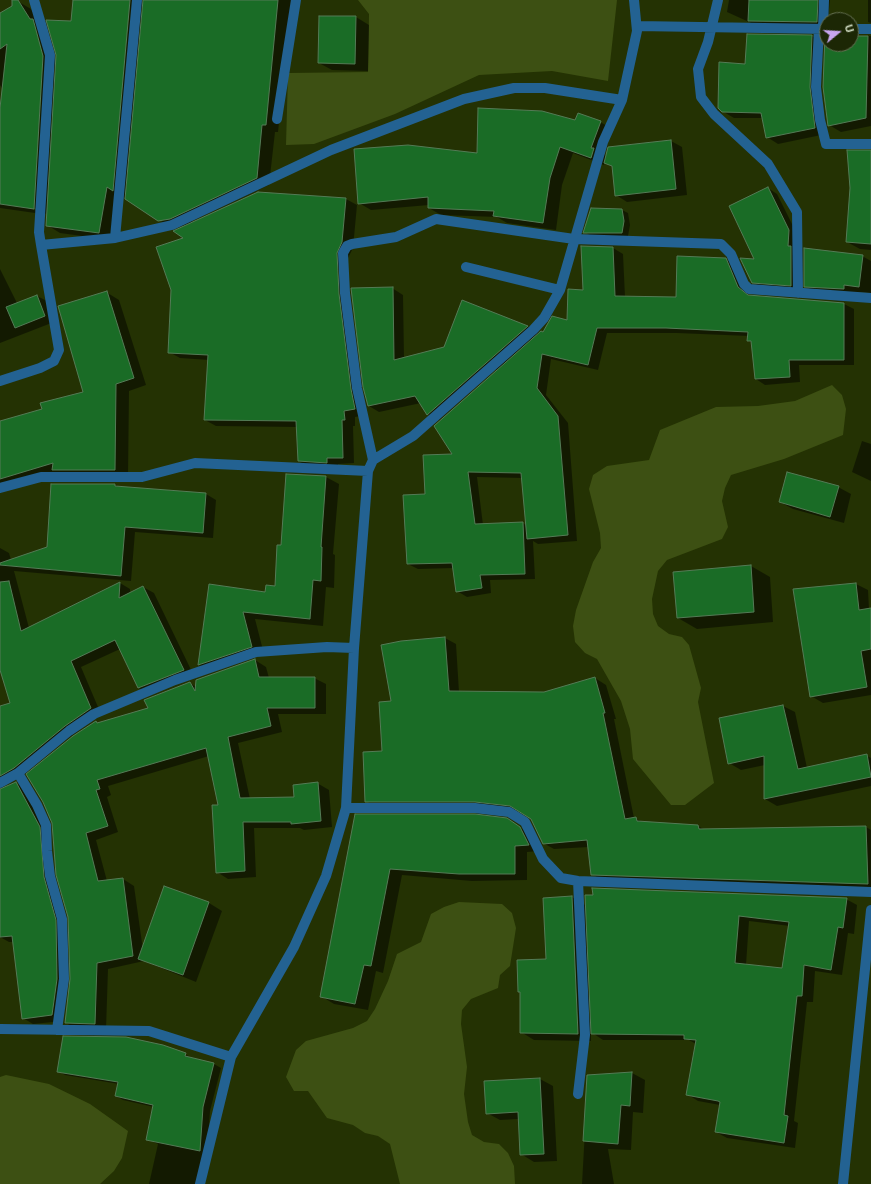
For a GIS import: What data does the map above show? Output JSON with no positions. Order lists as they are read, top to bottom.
{
  "north": "right"
}
